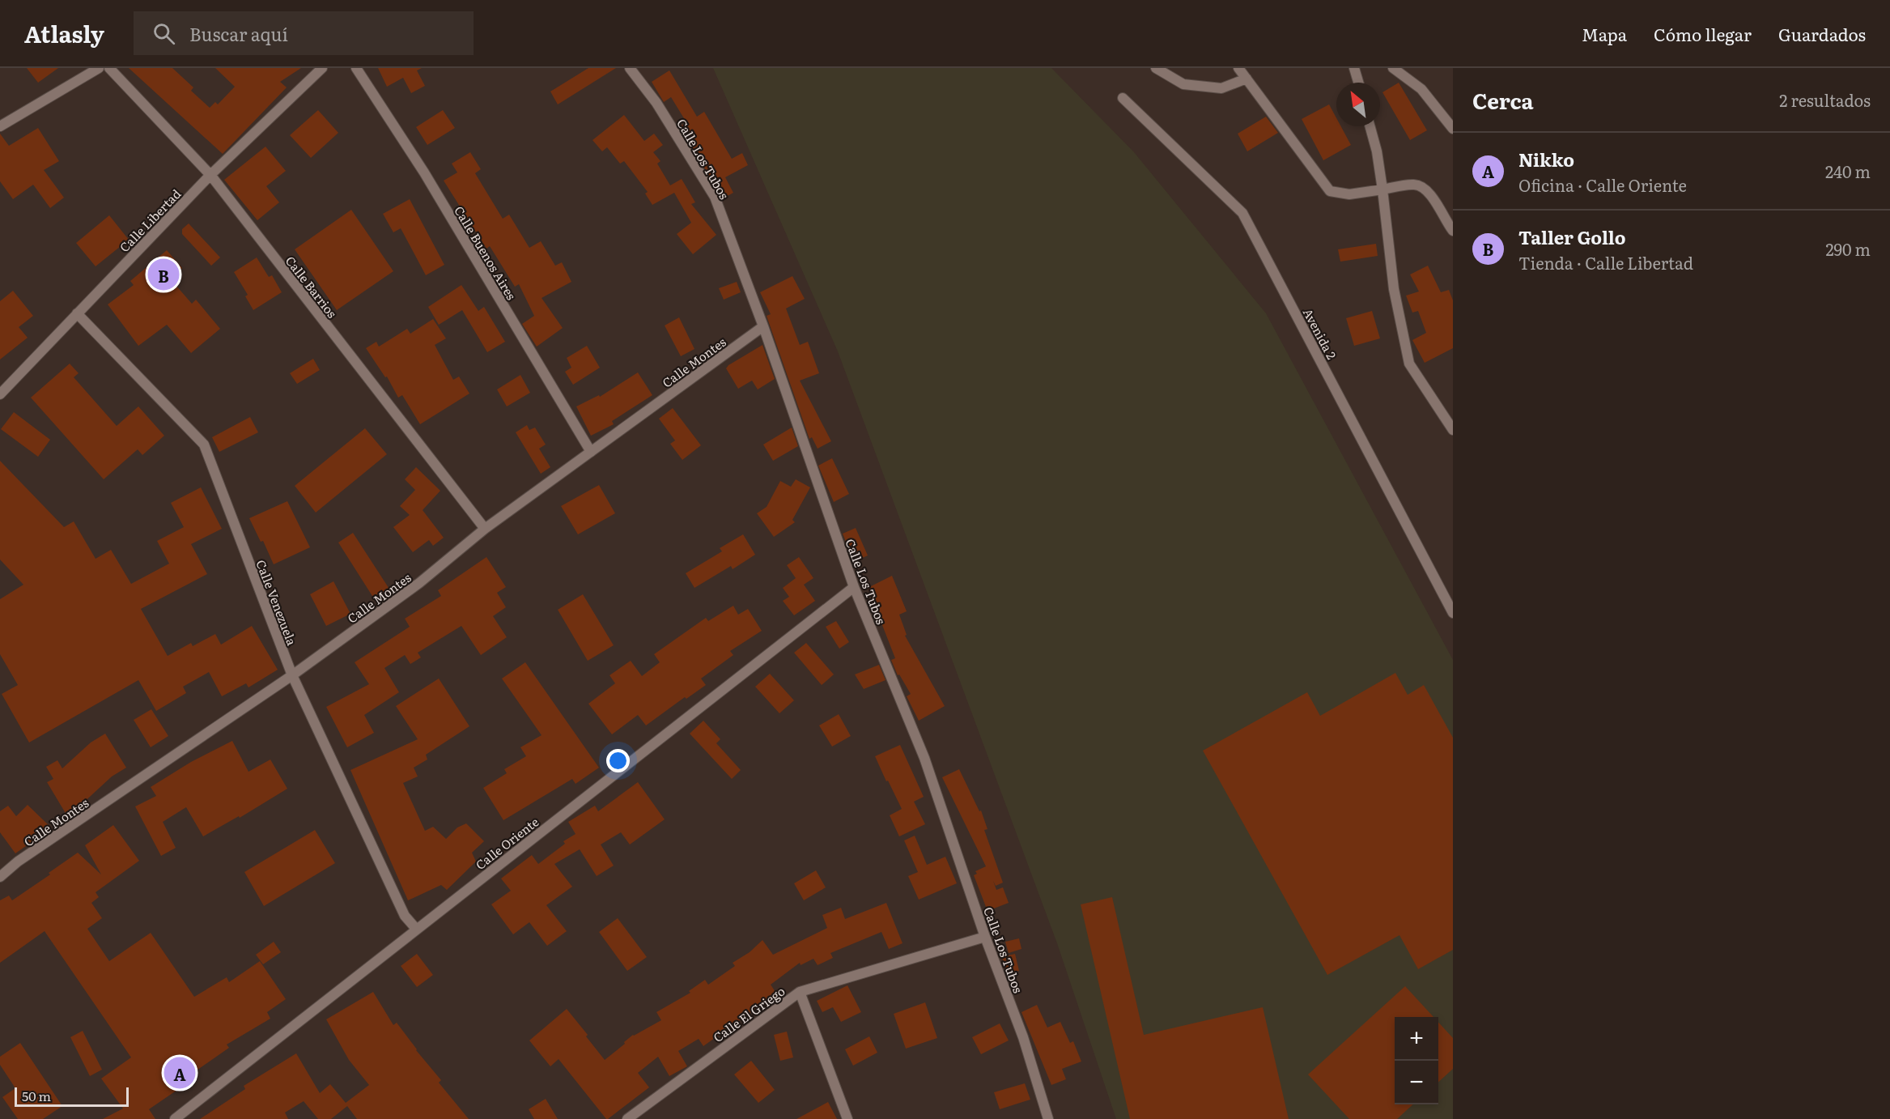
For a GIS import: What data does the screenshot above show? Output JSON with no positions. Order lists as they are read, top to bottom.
{
  "streets": {
    "street": [
      "Calle Los Tubos",
      "Calle Libertad",
      "Calle Buenos Aires",
      "Calle Barrios",
      "Avenida 2",
      "Calle Montes",
      "Calle Venezuela",
      "Calle Oriente",
      "Calle El Griego"
    ]
  },
  "crossings": [
    ["Calle Los Tubos", "Calle Montes"],
    ["Calle Los Tubos", "Calle Oriente"],
    ["Calle Los Tubos", "Calle El Griego"],
    ["Calle Libertad", "Calle Barrios"],
    ["Calle Libertad", "Calle Venezuela"],
    ["Calle Buenos Aires", "Calle Montes"],
    ["Calle Barrios", "Calle Montes"],
    ["Calle Montes", "Calle Venezuela"],
    ["Calle Venezuela", "Calle Oriente"]
  ],
  "scale_bar": "50 m",
  "north": "top left",
  "page": {
    "header": "Atlasly",
    "search": "Buscar aquí",
    "nav": ["Mapa", "Cómo llegar", "Guardados"],
    "heading": ["Cerca", "2 resultados"],
    "list": [
      {
        "mark": "A",
        "name": "Nikko",
        "note": "Oficina · Calle Oriente",
        "value": "240 m"
      },
      {
        "mark": "B",
        "name": "Taller Gollo",
        "note": "Tienda · Calle Libertad",
        "value": "290 m"
      }
    ],
    "pins": ["B", "A"],
    "map_buttons": ["+", "−"],
    "scale": "50 m"
  }
}
